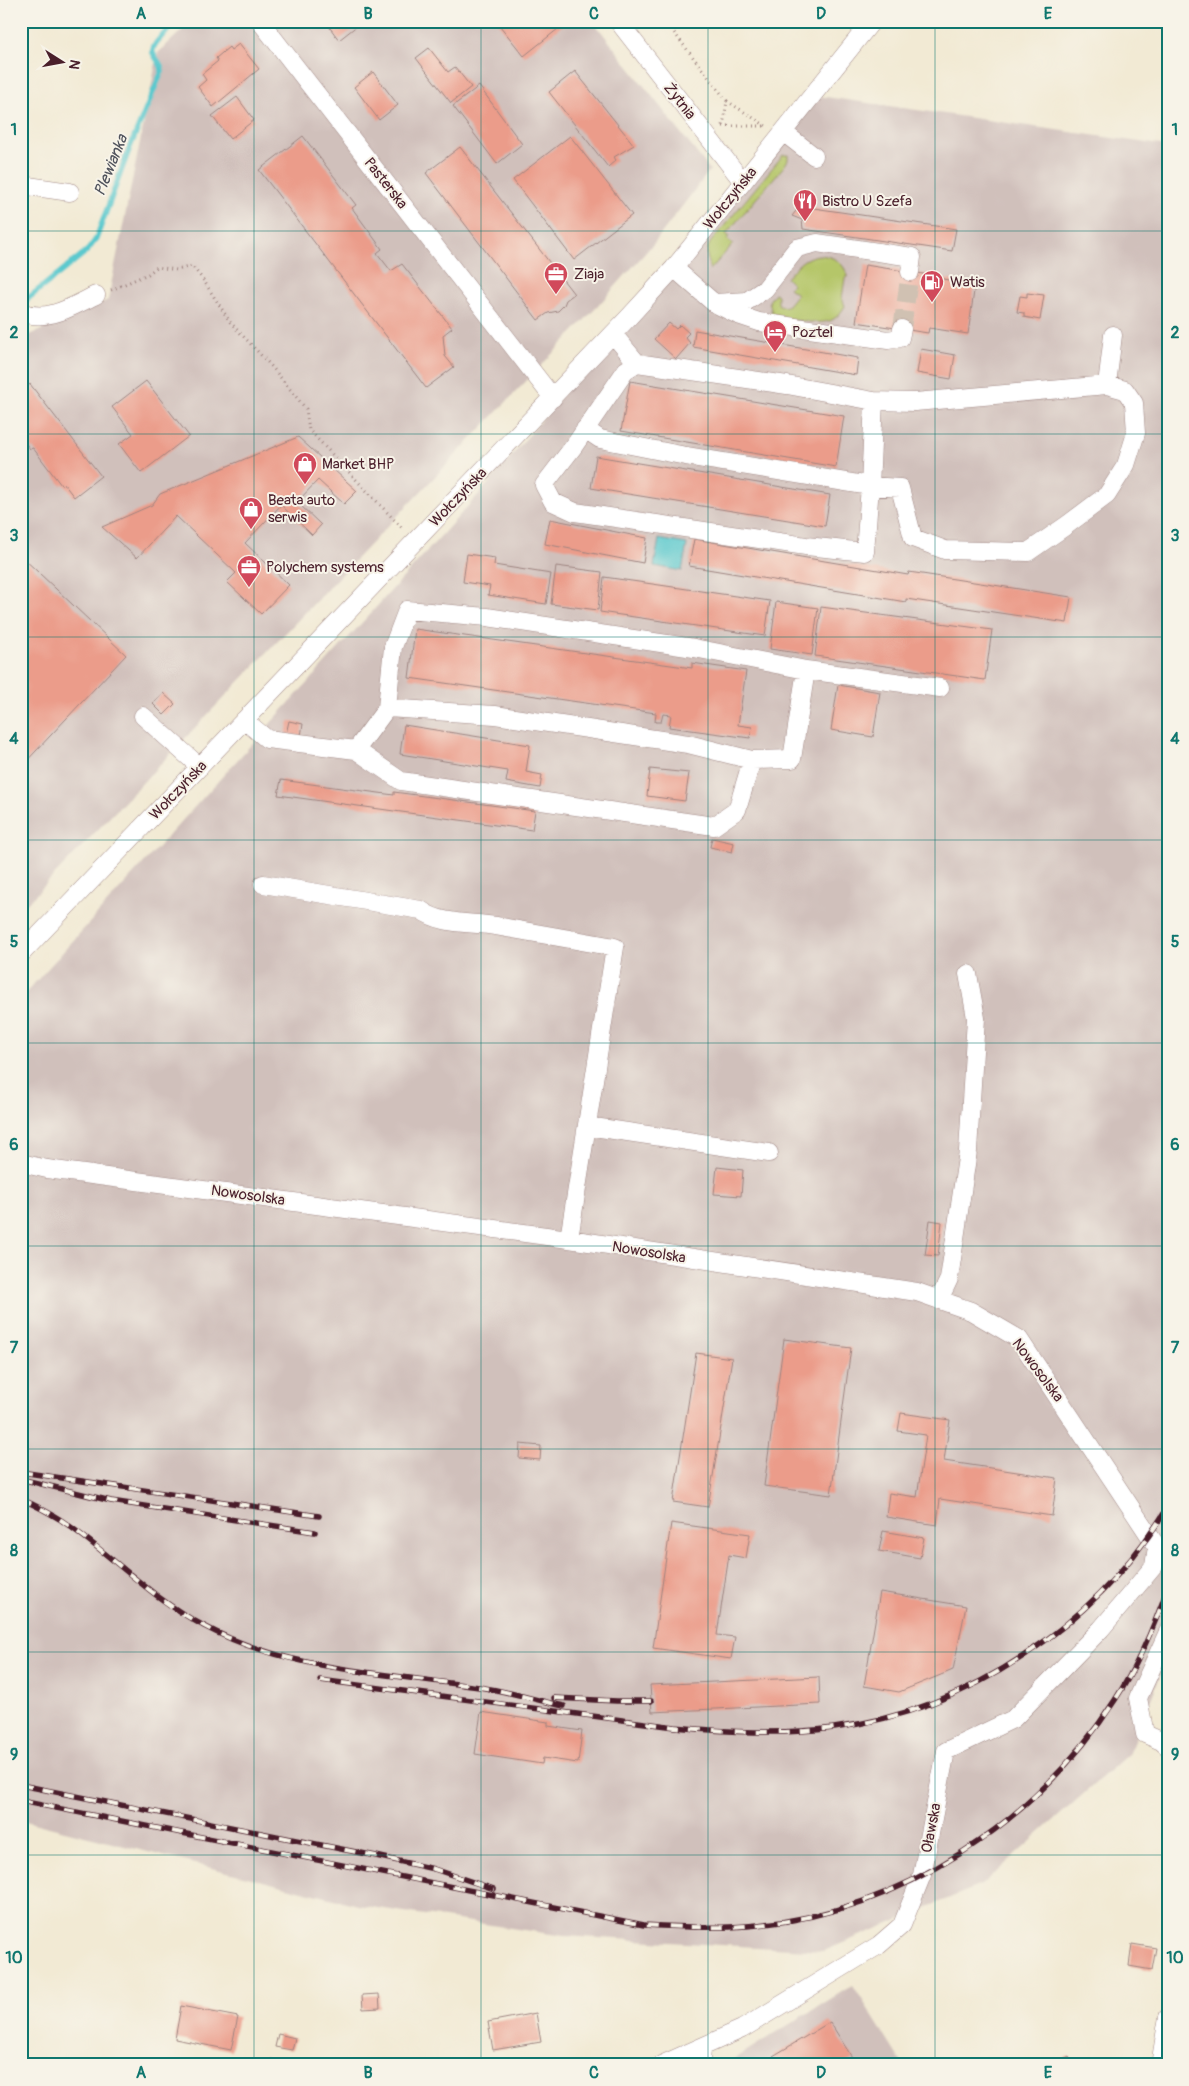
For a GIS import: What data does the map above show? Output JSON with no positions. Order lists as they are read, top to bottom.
{
  "streets": {
    "street": [
      "Żytnia",
      "Pasterska",
      "Wołczyńska",
      "Nowosolska",
      "Oławska"
    ]
  },
  "crossings": [
    ["Żytnia", "Wołczyńska"],
    ["Pasterska", "Wołczyńska"],
    ["Nowosolska", "Oławska"]
  ],
  "water": ["Plewianka"],
  "places": {
    "restaurant": ["Bistro U Szefa"],
    "office": ["Ziaja", "Polychem systems"],
    "fuel station": ["Watis"],
    "hotel": ["Poztel"],
    "shop": ["Market BHP", "Beata auto serwis"]
  },
  "north": "right",
  "grid": {
    "columns": [
      "A",
      "B",
      "C",
      "D",
      "E"
    ],
    "rows": [
      "1",
      "2",
      "3",
      "4",
      "5",
      "6",
      "7",
      "8",
      "9",
      "10"
    ]
  }
}
